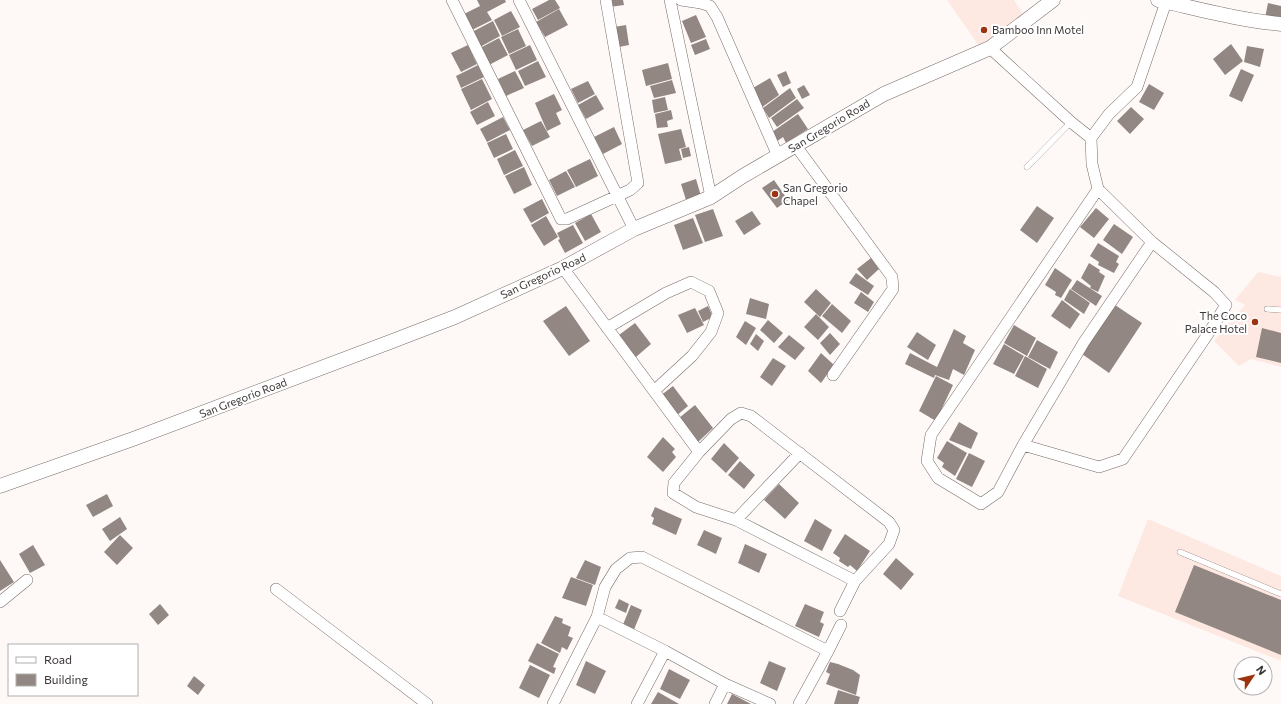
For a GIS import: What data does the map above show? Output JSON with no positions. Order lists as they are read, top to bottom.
{
  "streets": {
    "street": ["San Gregorio Road"]
  },
  "places": ["Bamboo Inn Motel", "San Gregorio Chapel", "The Coco Palace Hotel"],
  "legend": ["Road", "Building"],
  "north": "top right"
}
